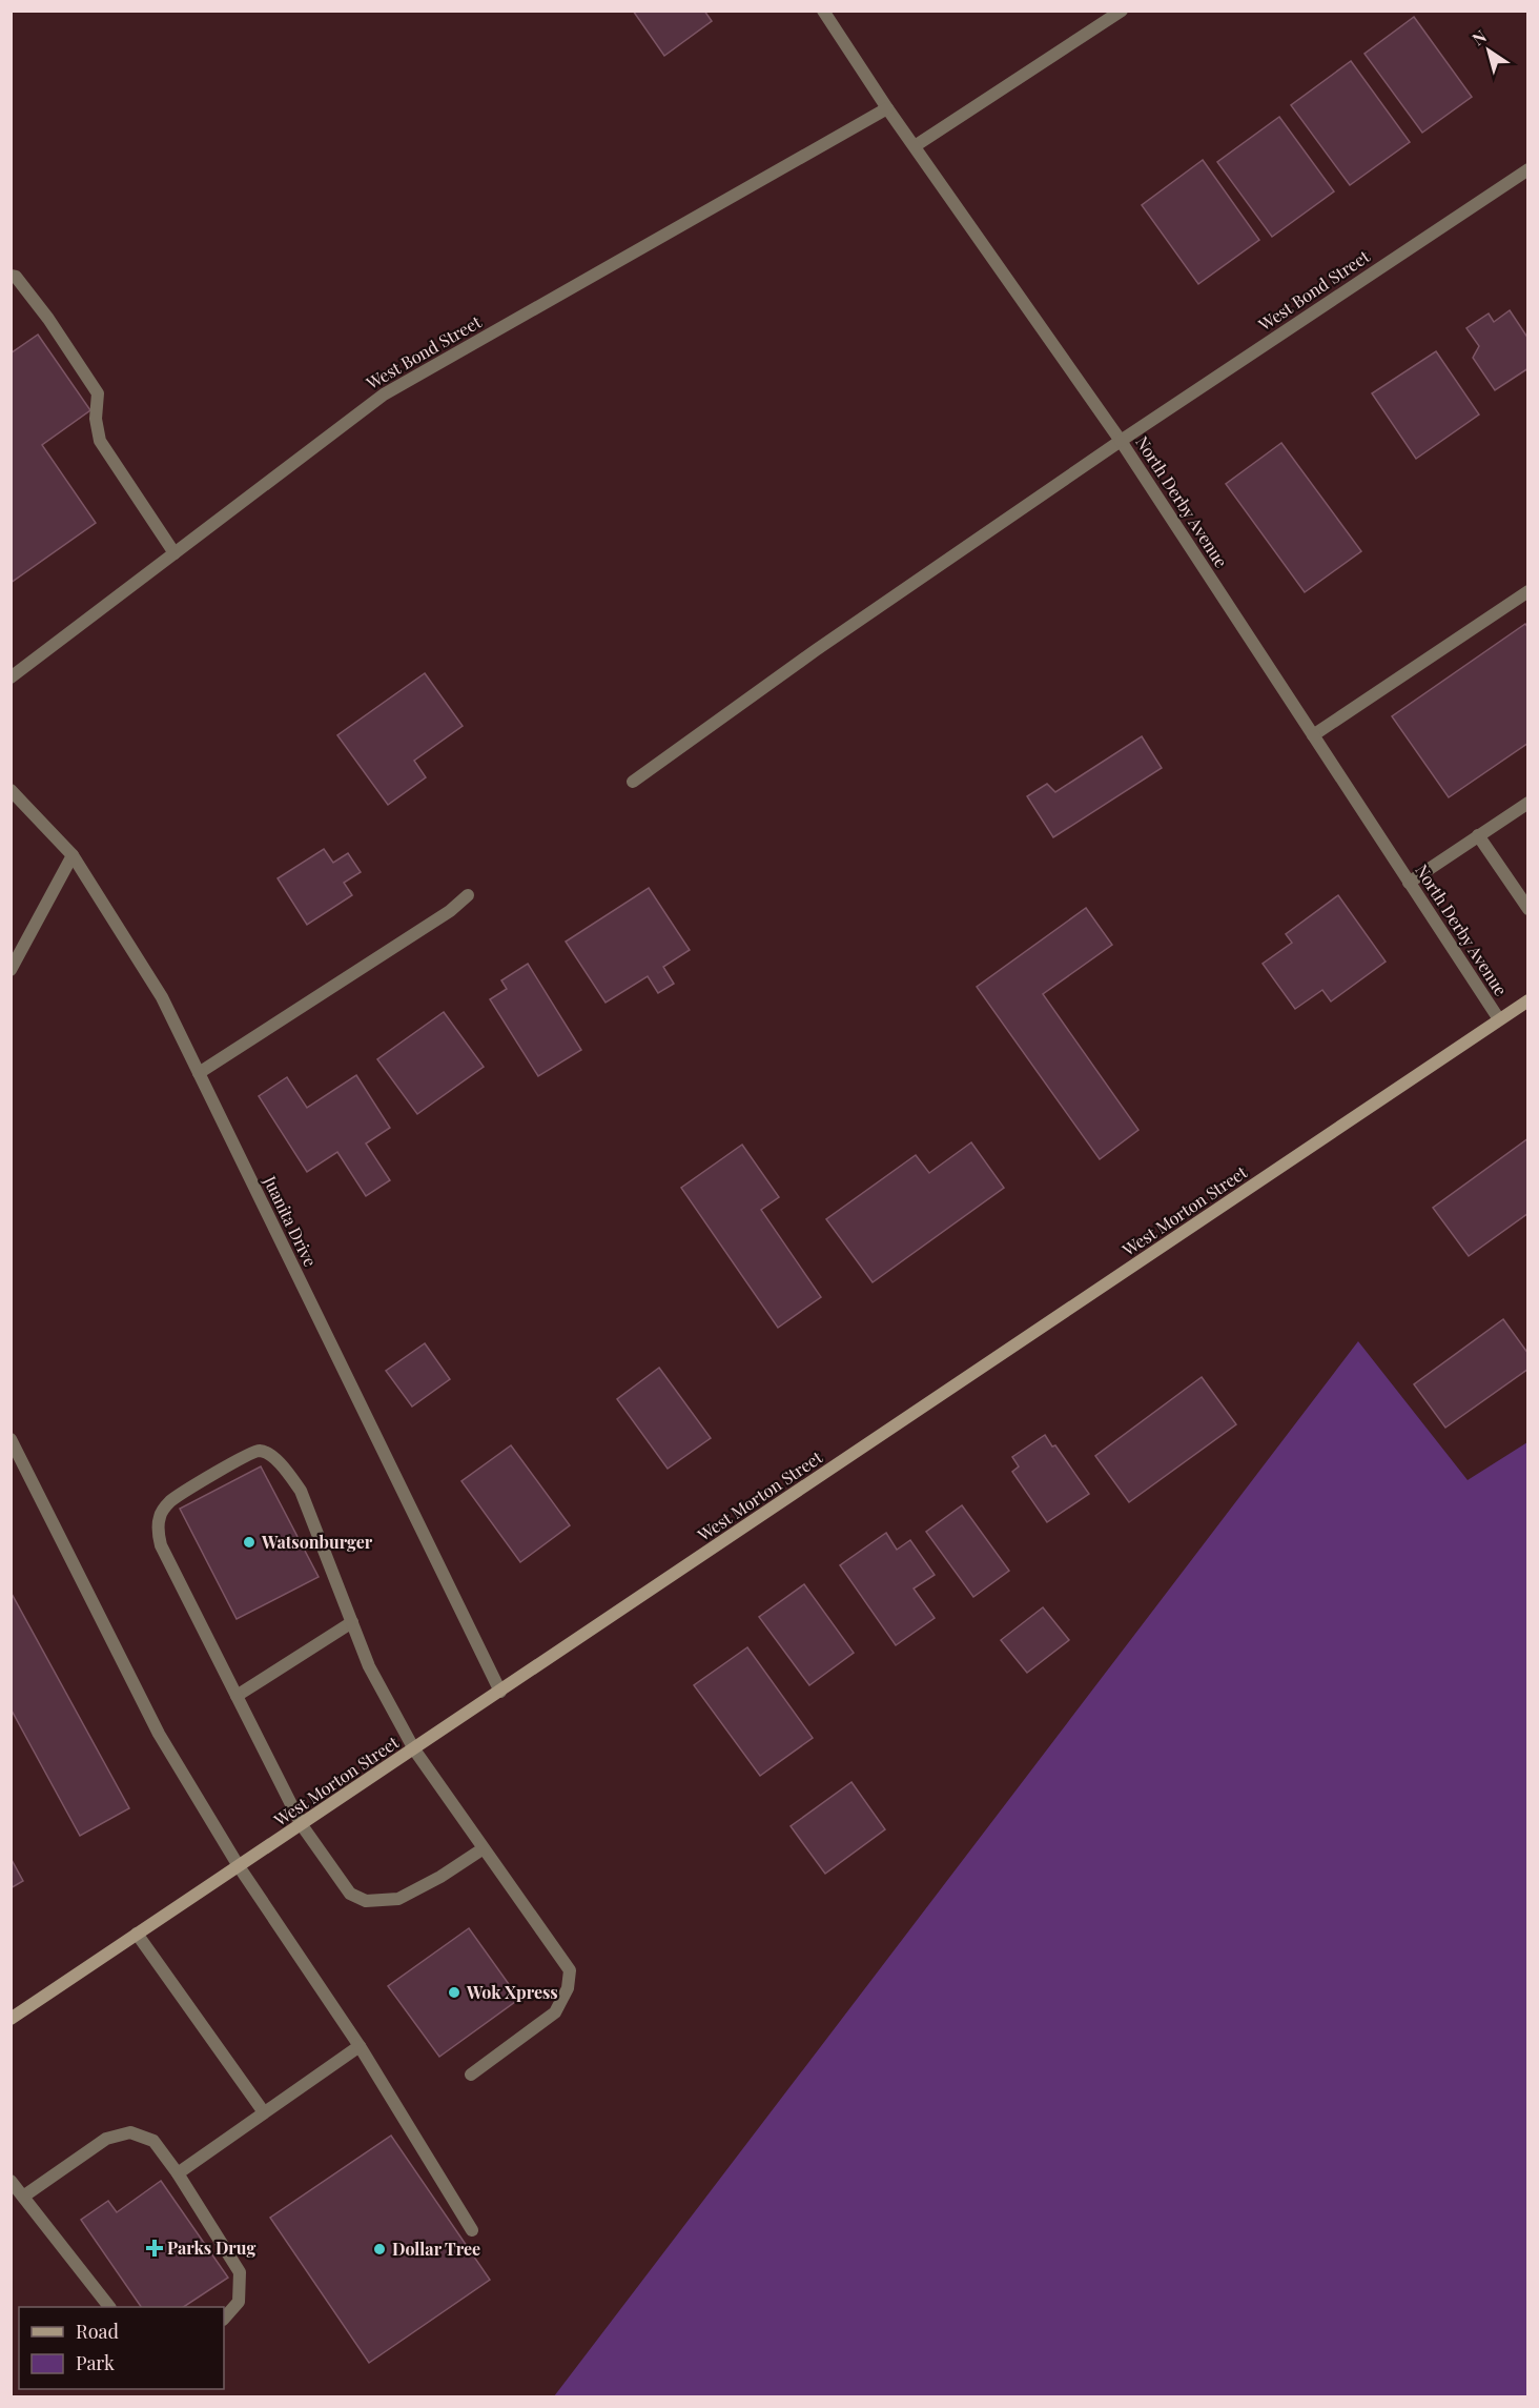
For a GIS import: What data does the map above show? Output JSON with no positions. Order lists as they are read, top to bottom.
{
  "streets": {
    "main road": ["West Morton Street"],
    "street": ["West Bond Street", "North Derby Avenue", "Juanita Drive"]
  },
  "crossings": [
    ["West Bond Street", "North Derby Avenue"],
    ["North Derby Avenue", "West Morton Street"],
    ["West Morton Street", "Juanita Drive"]
  ],
  "places": {
    "other": ["Watsonburger", "Wok Xpress", "Dollar Tree"],
    "health": ["Parks Drug"]
  },
  "legend": ["Road", "Park"],
  "north": "top left"
}
